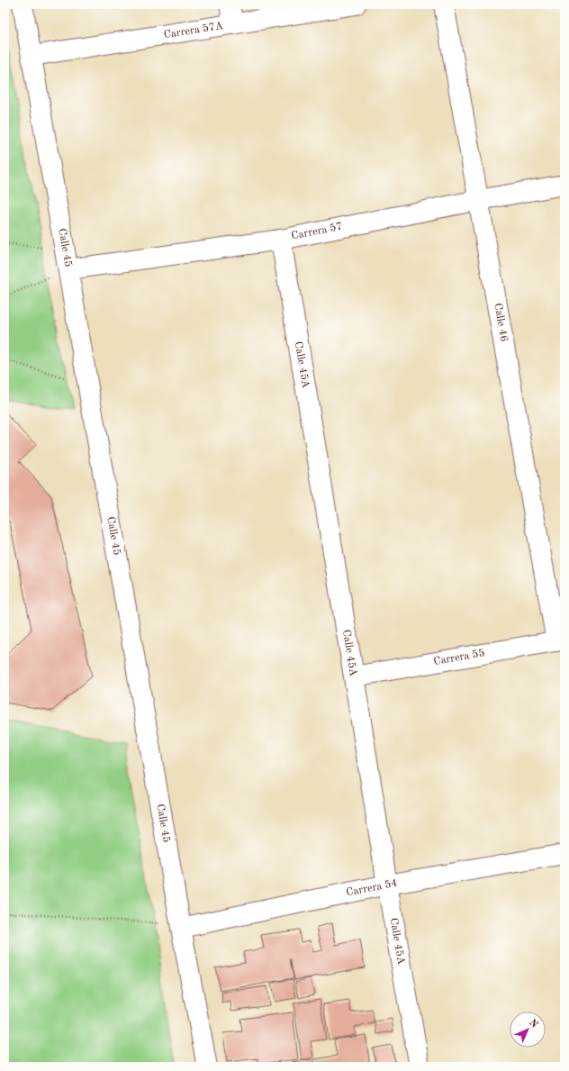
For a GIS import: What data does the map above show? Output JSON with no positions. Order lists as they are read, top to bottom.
{
  "streets": {
    "street": [
      "Carrera 57A",
      "Carrera 57",
      "Calle 45",
      "Calle 46",
      "Calle 45A",
      "Carrera 55",
      "Carrera 54"
    ]
  },
  "crossings": [
    ["Carrera 57A", "Calle 45"],
    ["Carrera 57", "Calle 45"],
    ["Carrera 57", "Calle 46"],
    ["Carrera 57", "Calle 45A"],
    ["Calle 45", "Carrera 54"],
    ["Calle 46", "Carrera 55"],
    ["Calle 45A", "Carrera 55"],
    ["Calle 45A", "Carrera 54"]
  ],
  "north": "top right"
}
